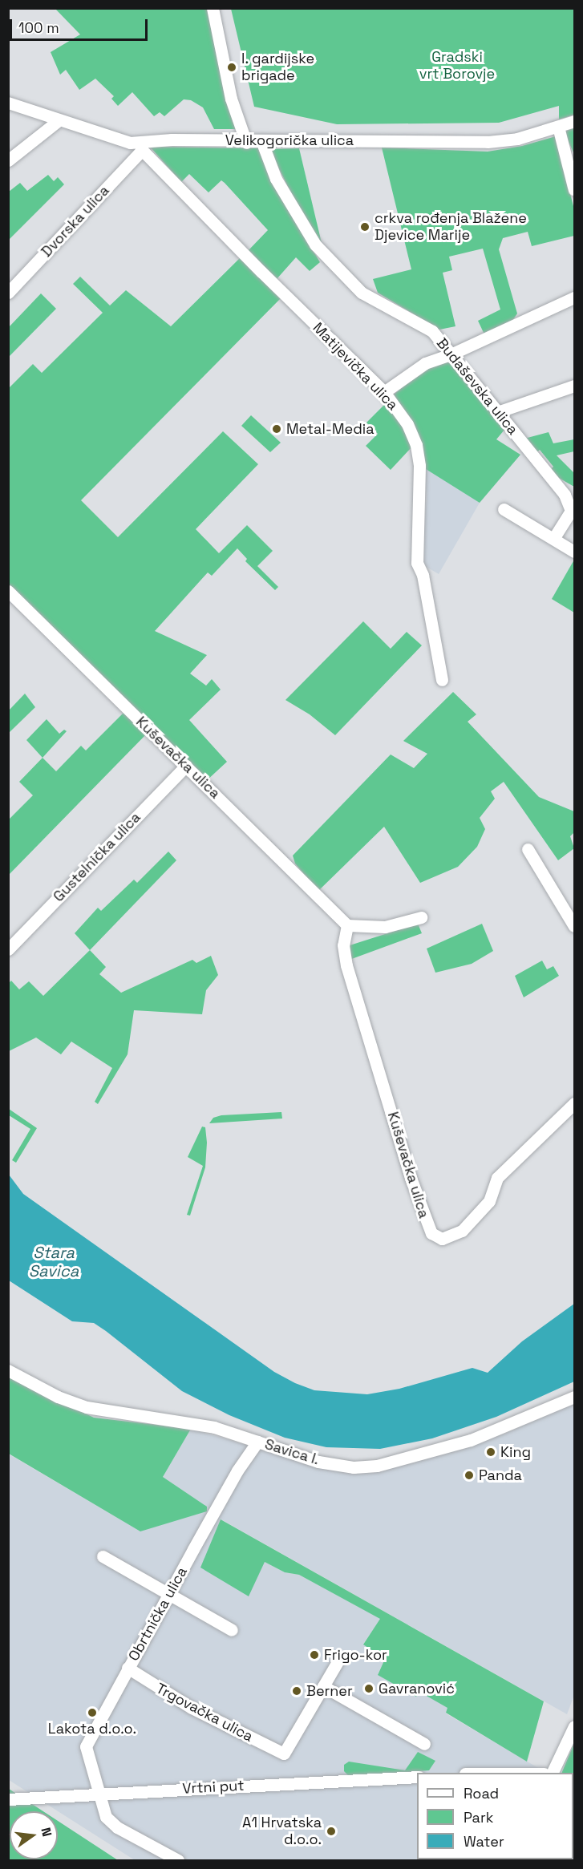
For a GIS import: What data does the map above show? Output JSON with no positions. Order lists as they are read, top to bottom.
{
  "streets": {
    "street": [
      "Velikogorička ulica",
      "Dvorska ulica",
      "Matijevička ulica",
      "Budaševska ulica",
      "Kuševačka ulica",
      "Gustelnička ulica",
      "Savica I.",
      "Obrtnička ulica",
      "Trgovačka ulica",
      "Vrtni put"
    ]
  },
  "crossings": [
    ["Velikogorička ulica", "Dvorska ulica"],
    ["Velikogorička ulica", "Matijevička ulica"],
    ["Velikogorička ulica", "Budaševska ulica"],
    ["Dvorska ulica", "Matijevička ulica"],
    ["Kuševačka ulica", "Gustelnička ulica"],
    ["Savica I.", "Obrtnička ulica"],
    ["Obrtnička ulica", "Trgovačka ulica"],
    ["Obrtnička ulica", "Vrtni put"]
  ],
  "water": ["Stara Savica"],
  "parks": ["Gradski vrt Borovje"],
  "places": [
    "I. gardijske brigade",
    "crkva rođenja Blažene Djevice Marije",
    "Metal-Media",
    "King",
    "Panda",
    "Frigo-kor",
    "Gavranović",
    "Berner",
    "Lakota d.o.o.",
    "A1 Hrvatska d.o.o."
  ],
  "legend": ["Road", "Park", "Water"],
  "scale_bar": "100 m",
  "north": "right"
}
